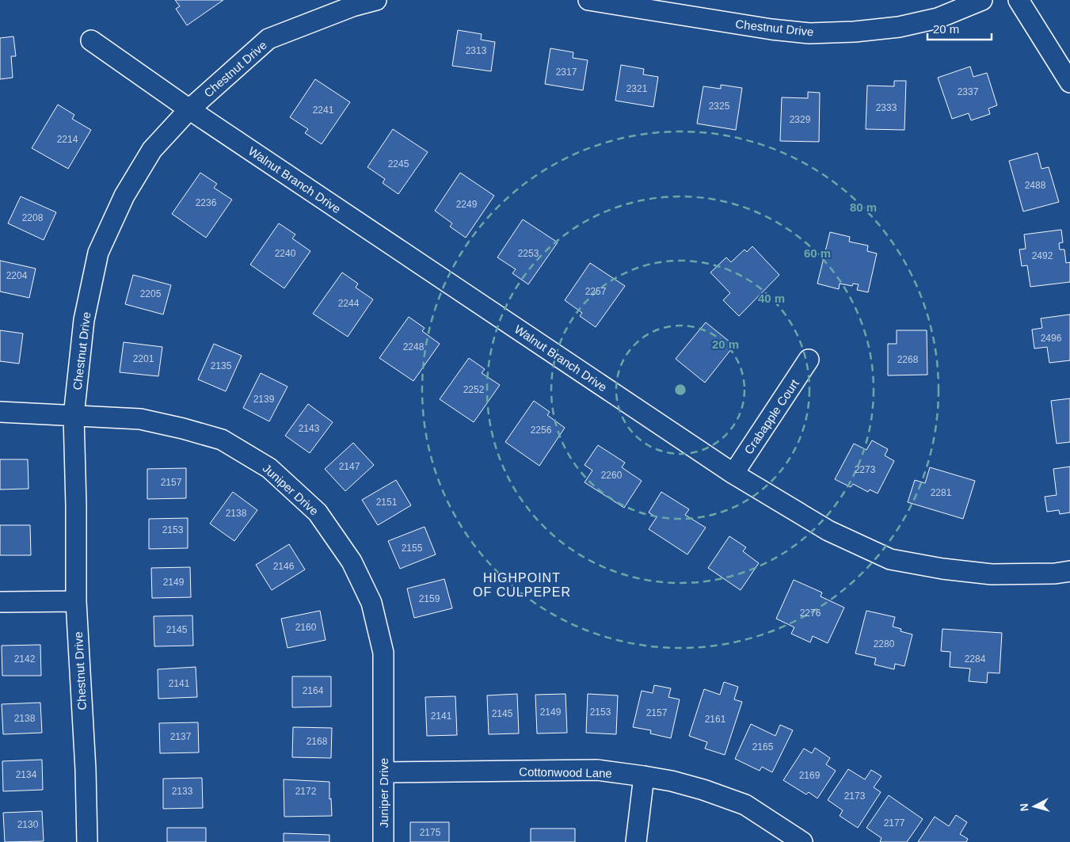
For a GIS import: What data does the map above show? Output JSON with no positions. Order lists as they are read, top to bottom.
{
  "streets": {
    "street": [
      "Chestnut Drive",
      "Walnut Branch Drive",
      "Crabapple Court",
      "Juniper Drive",
      "Cottonwood Lane"
    ]
  },
  "crossings": [
    ["Chestnut Drive", "Walnut Branch Drive"],
    ["Chestnut Drive", "Juniper Drive"],
    ["Walnut Branch Drive", "Crabapple Court"],
    ["Juniper Drive", "Cottonwood Lane"]
  ],
  "districts": ["HIGHPOINT OF CULPEPER"],
  "house_numbers": [
    "2313",
    "2317",
    "2321",
    "2337",
    "2325",
    "2333",
    "2241",
    "2329",
    "2214",
    "2245",
    "2488",
    "2236",
    "2249",
    "2208",
    "2240",
    "2253",
    "2492",
    "2204",
    "2257",
    "2205",
    "2244",
    "2496",
    "2248",
    "2201",
    "2268",
    "2135",
    "2252",
    "2139",
    "2143",
    "2256",
    "2147",
    "2273",
    "2260",
    "2157",
    "2281",
    "2151",
    "2138",
    "2153",
    "2155",
    "2146",
    "2149",
    "2159",
    "2276",
    "2160",
    "2145",
    "2280",
    "2142",
    "2284",
    "2141",
    "2164",
    "2149",
    "2153",
    "2157",
    "2145",
    "2141",
    "2138",
    "2161",
    "2137",
    "2168",
    "2165",
    "2134",
    "2169",
    "2133",
    "2172",
    "2173",
    "2177",
    "2130",
    "2175"
  ],
  "scale_bar": "20 m",
  "north": "left",
  "rings": [
    "80 m",
    "60 m",
    "40 m",
    "20 m"
  ]
}
